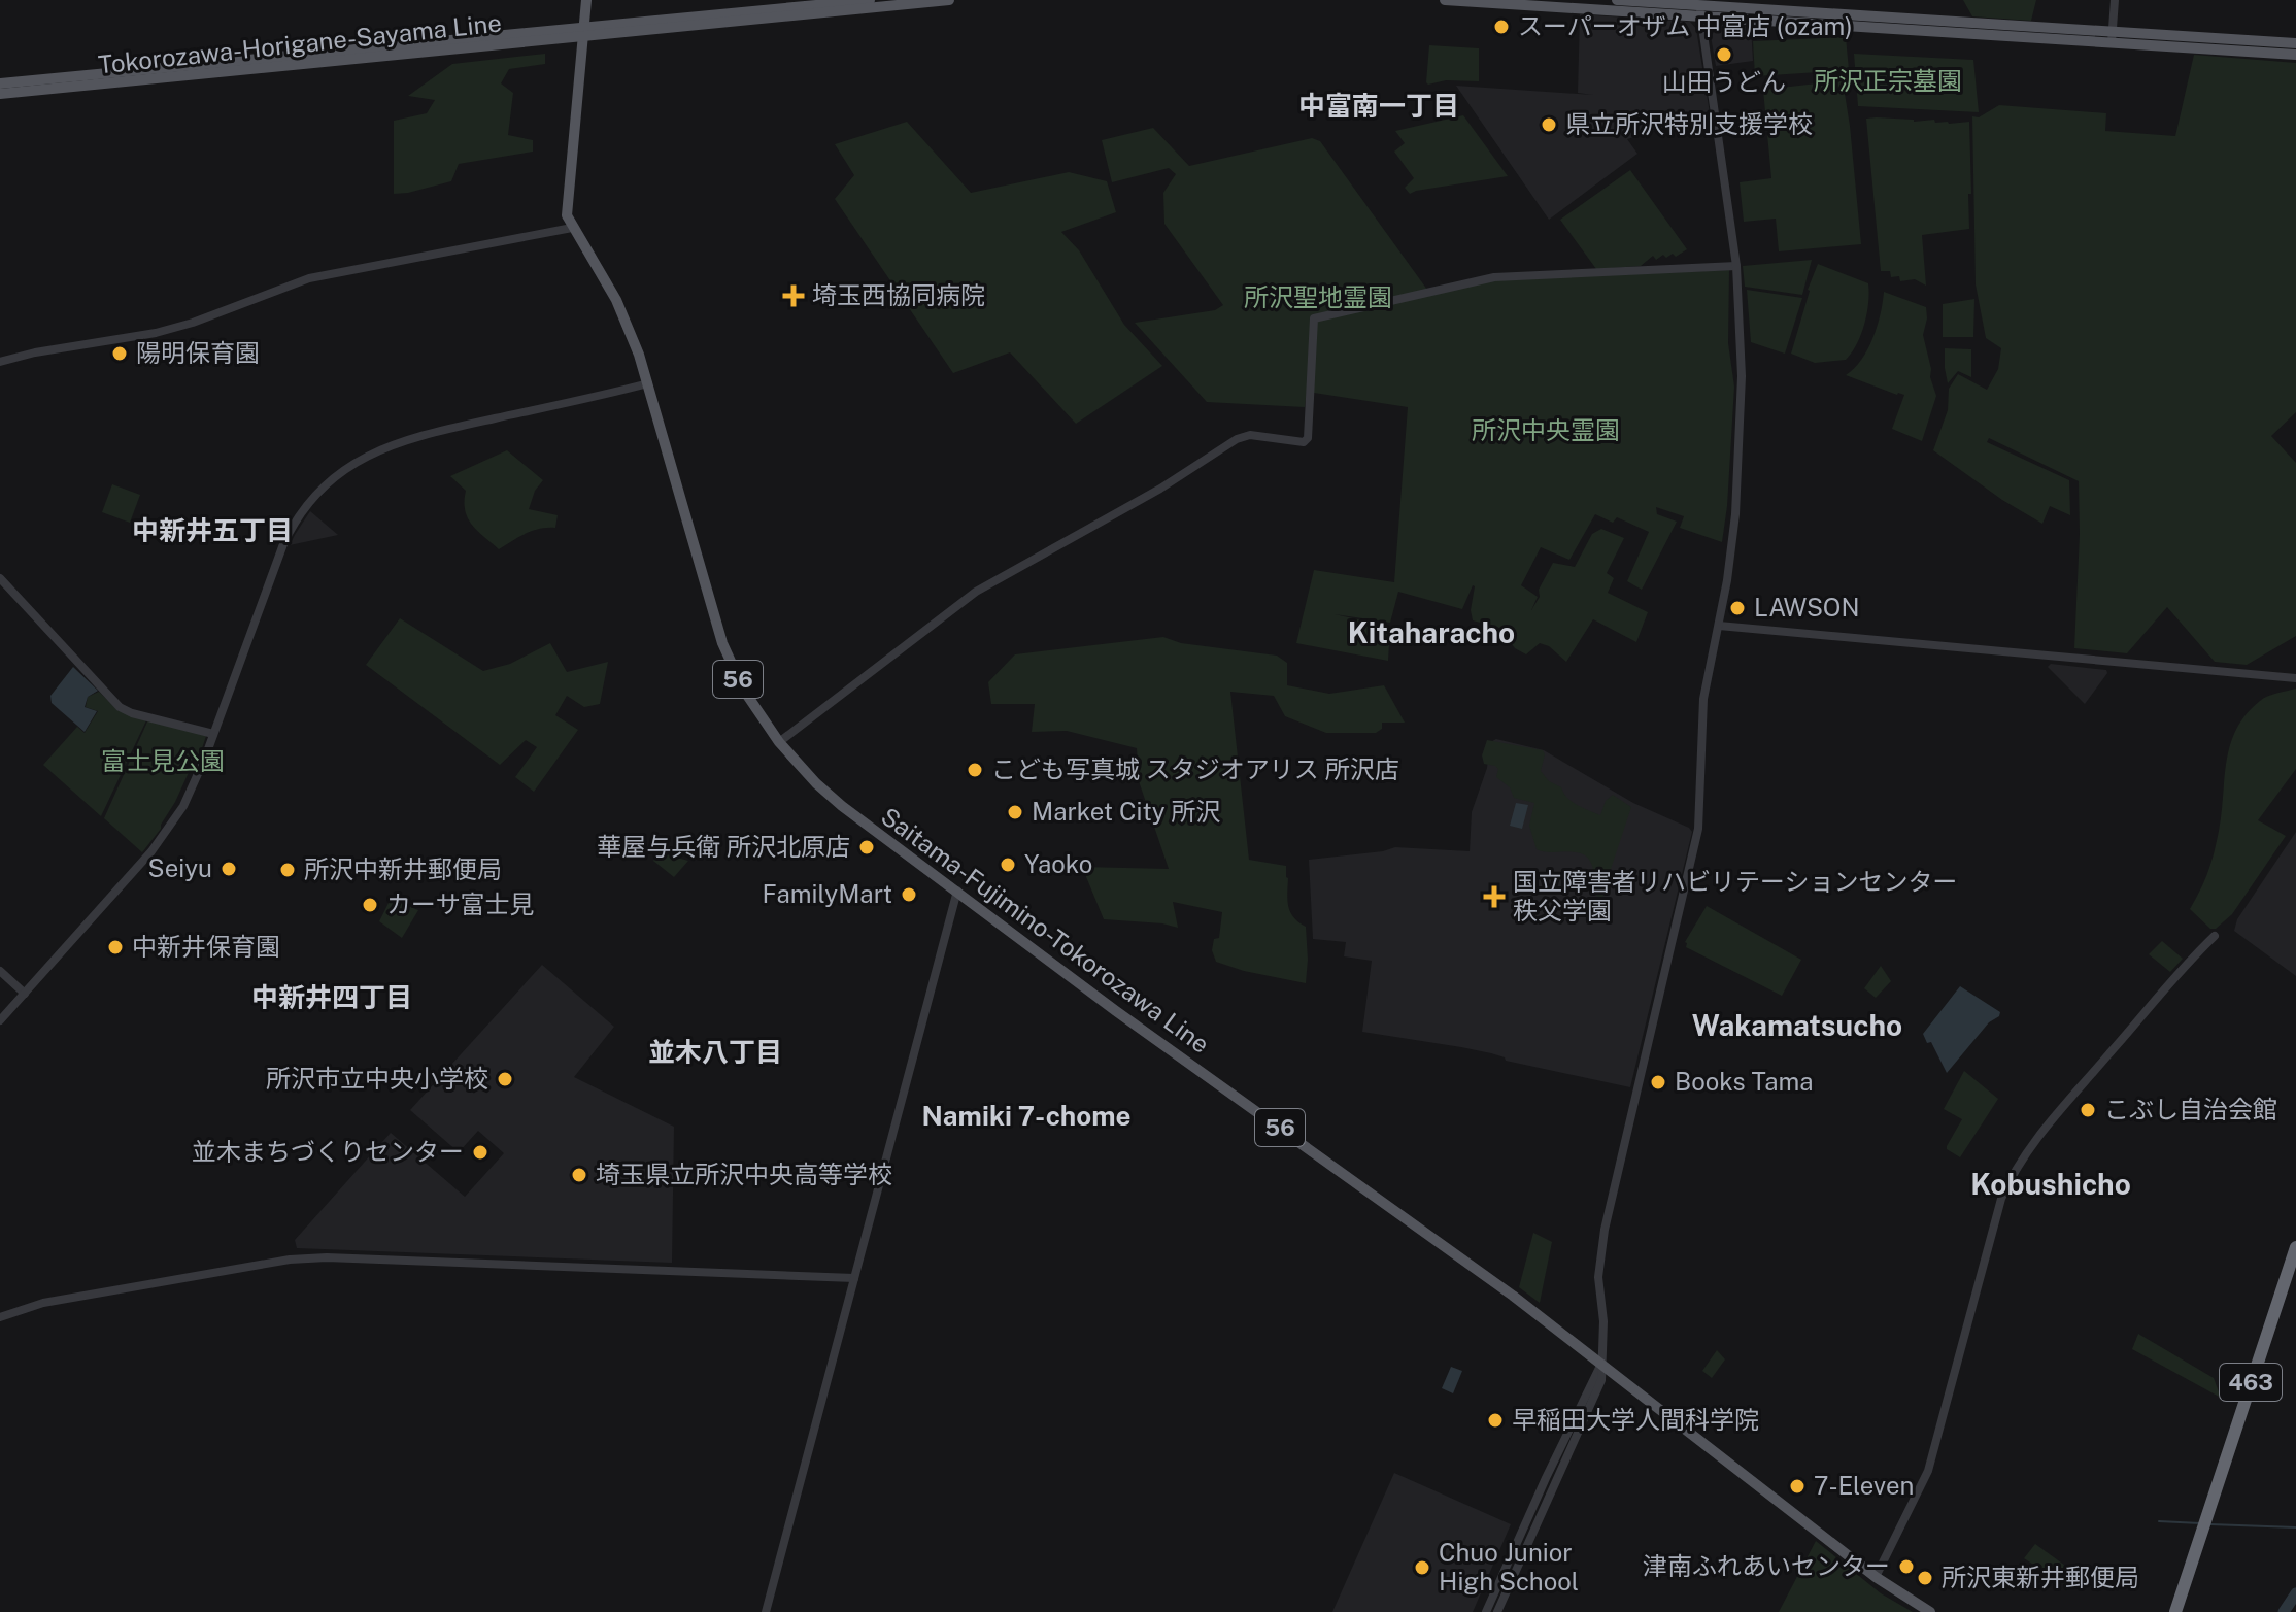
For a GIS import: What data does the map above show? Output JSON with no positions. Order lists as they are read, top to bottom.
{
  "streets": {
    "highway": ["463"],
    "main road": ["Tokorozawa-Horigane-Sayama Line", "56", "Saitama-Fujimino-Tokorozawa Line"]
  },
  "crossings": [
    ["Tokorozawa-Horigane-Sayama Line", "Saitama-Fujimino-Tokorozawa Line"]
  ],
  "districts": [
    "中富南一丁目",
    "中新井五丁目",
    "Kitaharacho",
    "中新井四丁目",
    "Wakamatsucho",
    "並木八丁目",
    "Namiki 7-chome",
    "Kobushicho"
  ],
  "parks": [
    "所沢正宗墓園",
    "所沢聖地霊園",
    "所沢中央霊園",
    "富士見公園"
  ],
  "places": {
    "other": [
      "スーパーオザム 中富店 (ozam)",
      "山田うどん",
      "県立所沢特別支援学校",
      "陽明保育園",
      "LAWSON",
      "こども写真城 スタジオアリス 所沢店",
      "Market City 所沢",
      "華屋与兵衛 所沢北原店",
      "Yaoko",
      "Seiyu",
      "所沢中新井郵便局",
      "FamilyMart",
      "カーサ富士見",
      "中新井保育園",
      "所沢市立中央小学校",
      "Books Tama",
      "こぶし自治会館",
      "並木まちづくりセンター",
      "埼玉県立所沢中央高等学校",
      "早稲田大学人間科学院",
      "7-Eleven",
      "津南ふれあいセンター",
      "Chuo Junior High School",
      "所沢東新井郵便局"
    ],
    "health": ["埼玉西協同病院", "国立障害者リハビリテーションセンター 秩父学園"]
  }
}
